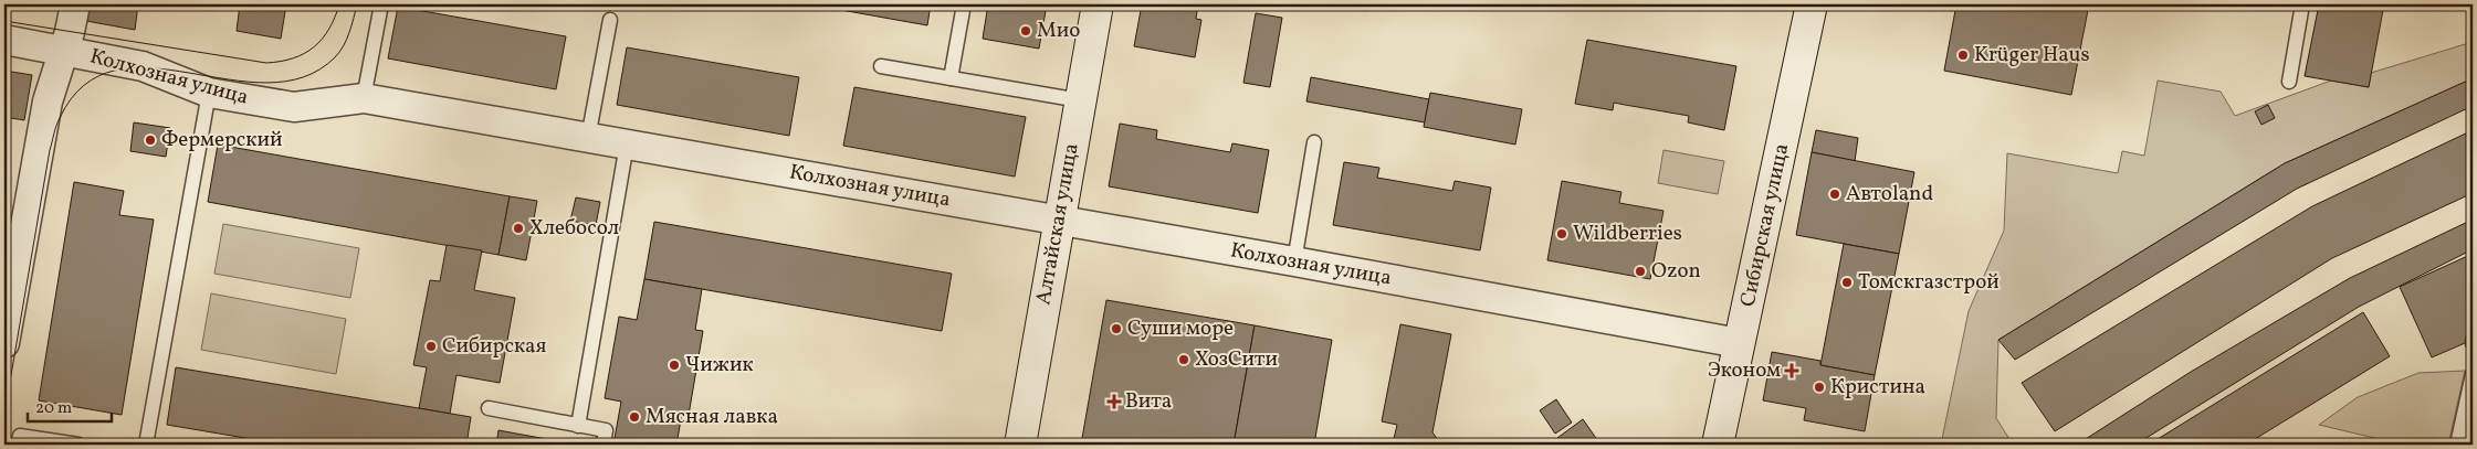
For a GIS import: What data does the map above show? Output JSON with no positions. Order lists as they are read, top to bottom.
{
  "streets": {
    "main road": ["Алтайская улица", "Сибирская улица"],
    "street": ["Колхозная улица"]
  },
  "crossings": [
    ["Колхозная улица", "Алтайская улица"],
    ["Колхозная улица", "Сибирская улица"]
  ],
  "places": {
    "other": [
      "Мио",
      "Krüger Haus",
      "Фермерский",
      "Автоland",
      "Хлебосол",
      "Wildberries",
      "Ozon",
      "Томскгазстрой",
      "Суши море",
      "Сибирская",
      "ХозСити",
      "Чижик",
      "Кристина",
      "Мясная лавка"
    ],
    "health": ["Эконом", "Вита"]
  },
  "scale_bar": "20 m"
}
